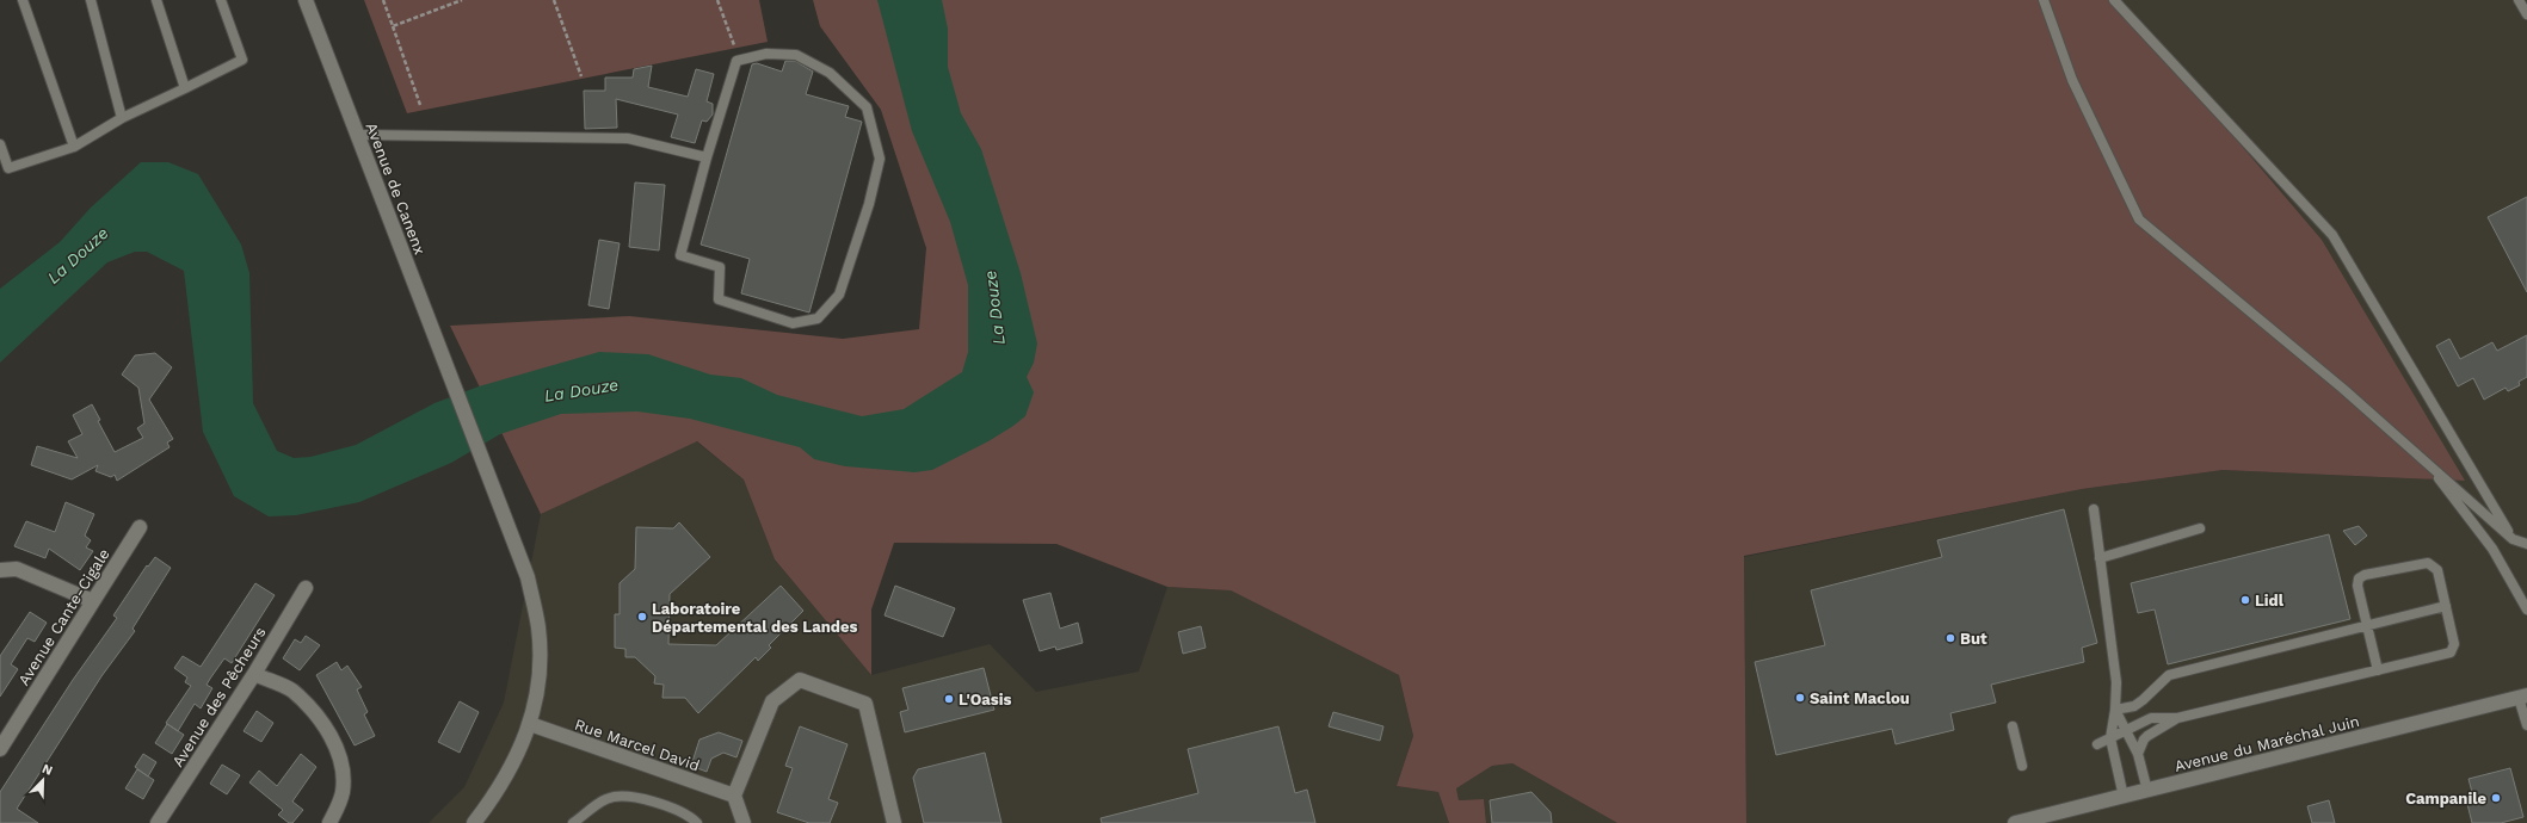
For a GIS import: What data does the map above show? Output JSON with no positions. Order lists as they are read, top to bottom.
{
  "streets": {
    "street": [
      "Avenue de Canenx",
      "Avenue Cante-Cigale",
      "Avenue des Pêcheurs",
      "Avenue du Maréchal Juin",
      "Rue Marcel David"
    ]
  },
  "crossings": [
    ["Avenue de Canenx", "Rue Marcel David"]
  ],
  "water": ["La Douze"],
  "places": [
    "Lidl",
    "Laboratoire Départemental des Landes",
    "But",
    "Saint Maclou",
    "L'Oasis",
    "Campanile"
  ],
  "north": "top right"
}
